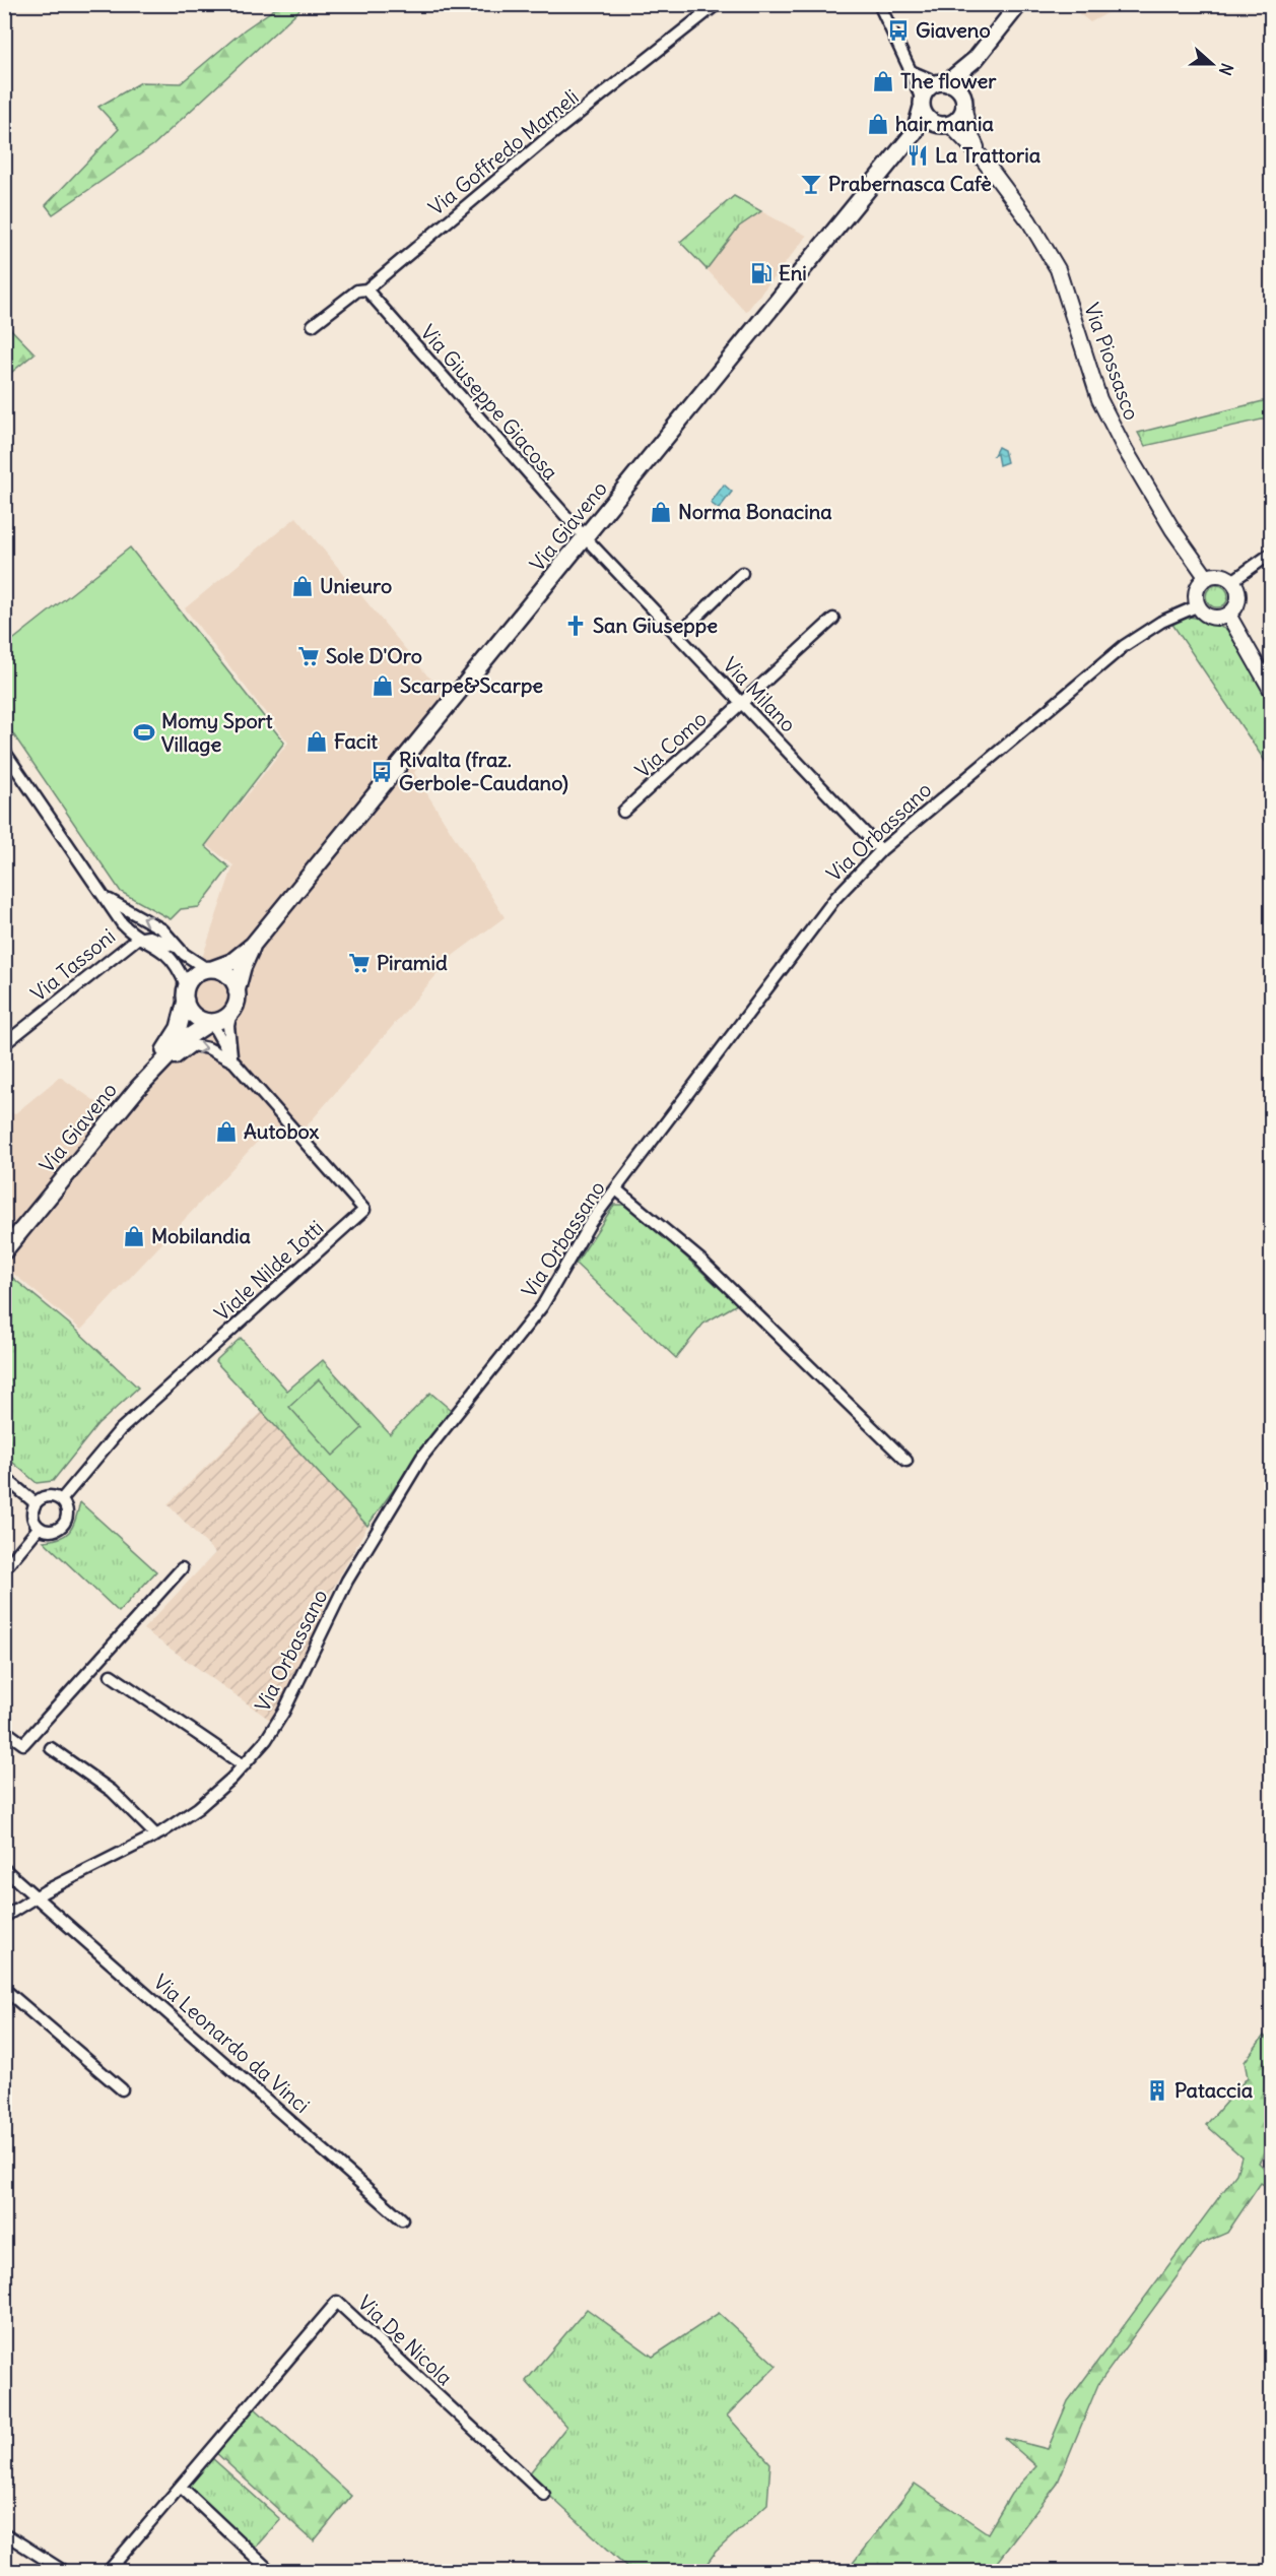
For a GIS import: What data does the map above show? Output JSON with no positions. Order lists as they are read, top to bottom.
{
  "streets": {
    "main road": ["Via Giaveno"],
    "street": [
      "Via Goffredo Mameli",
      "Via Piossasco",
      "Via Giuseppe Giacosa",
      "Via Milano",
      "Via Como",
      "Via Orbassano",
      "Via Tassoni",
      "Viale Nilde Iotti",
      "Via Leonardo da Vinci",
      "Via De Nicola"
    ]
  },
  "crossings": [
    ["Via Goffredo Mameli", "Via Giuseppe Giacosa"],
    ["Via Piossasco", "Via Giaveno"],
    ["Via Piossasco", "Via Orbassano"],
    ["Via Giuseppe Giacosa", "Via Giaveno"],
    ["Via Giuseppe Giacosa", "Via Milano"],
    ["Via Giaveno", "Via Milano"],
    ["Via Giaveno", "Viale Nilde Iotti"],
    ["Via Milano", "Via Como"],
    ["Via Milano", "Via Orbassano"],
    ["Via Orbassano", "Via Leonardo da Vinci"]
  ],
  "places": {
    "bus stop": ["Giaveno", "Rivalta (fraz. Gerbole-Caudano)"],
    "shop": [
      "The flower",
      "hair mania",
      "Norma Bonacina",
      "Unieuro",
      "Scarpe&Scarpe",
      "Facit",
      "Autobox",
      "Mobilandia"
    ],
    "restaurant": ["La Trattoria"],
    "bar": ["Prabernasca Cafè"],
    "fuel station": ["Eni"],
    "church": ["San Giuseppe"],
    "supermarket": ["Sole D'Oro", "Piramid"],
    "sports": ["Momy Sport Village"],
    "building": ["Pataccia"]
  },
  "north": "right"
}
